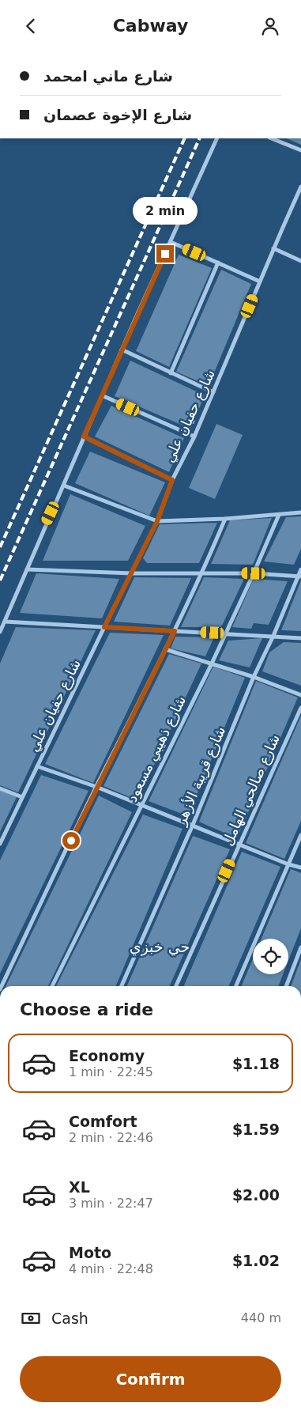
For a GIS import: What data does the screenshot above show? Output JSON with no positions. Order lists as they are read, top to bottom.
{
  "streets": {
    "street": [
      "شارع حفيان علي",
      "شارع ذهيبي مسعود",
      "شارع قريبة الأزهر",
      "شارع صالحي الهامل"
    ]
  },
  "districts": ["حي خبزي"],
  "page": {
    "header": "Cabway",
    "banner": ["شارع ماني امحمد", "شارع الإخوة عصمان"],
    "bubble": "2 min",
    "heading": "Choose a ride",
    "list": [
      {
        "name": "Economy",
        "note": "1 min · 22:45",
        "value": "$1.18"
      },
      {
        "name": "Comfort",
        "note": "2 min · 22:46",
        "value": "$1.59"
      },
      {
        "name": "XL",
        "note": "3 min · 22:47",
        "value": "$2.00"
      },
      {
        "name": "Moto",
        "note": "4 min · 22:48",
        "value": "$1.02"
      }
    ],
    "pay": ["Cash", "440 m"],
    "buttons": "Confirm"
  }
}
